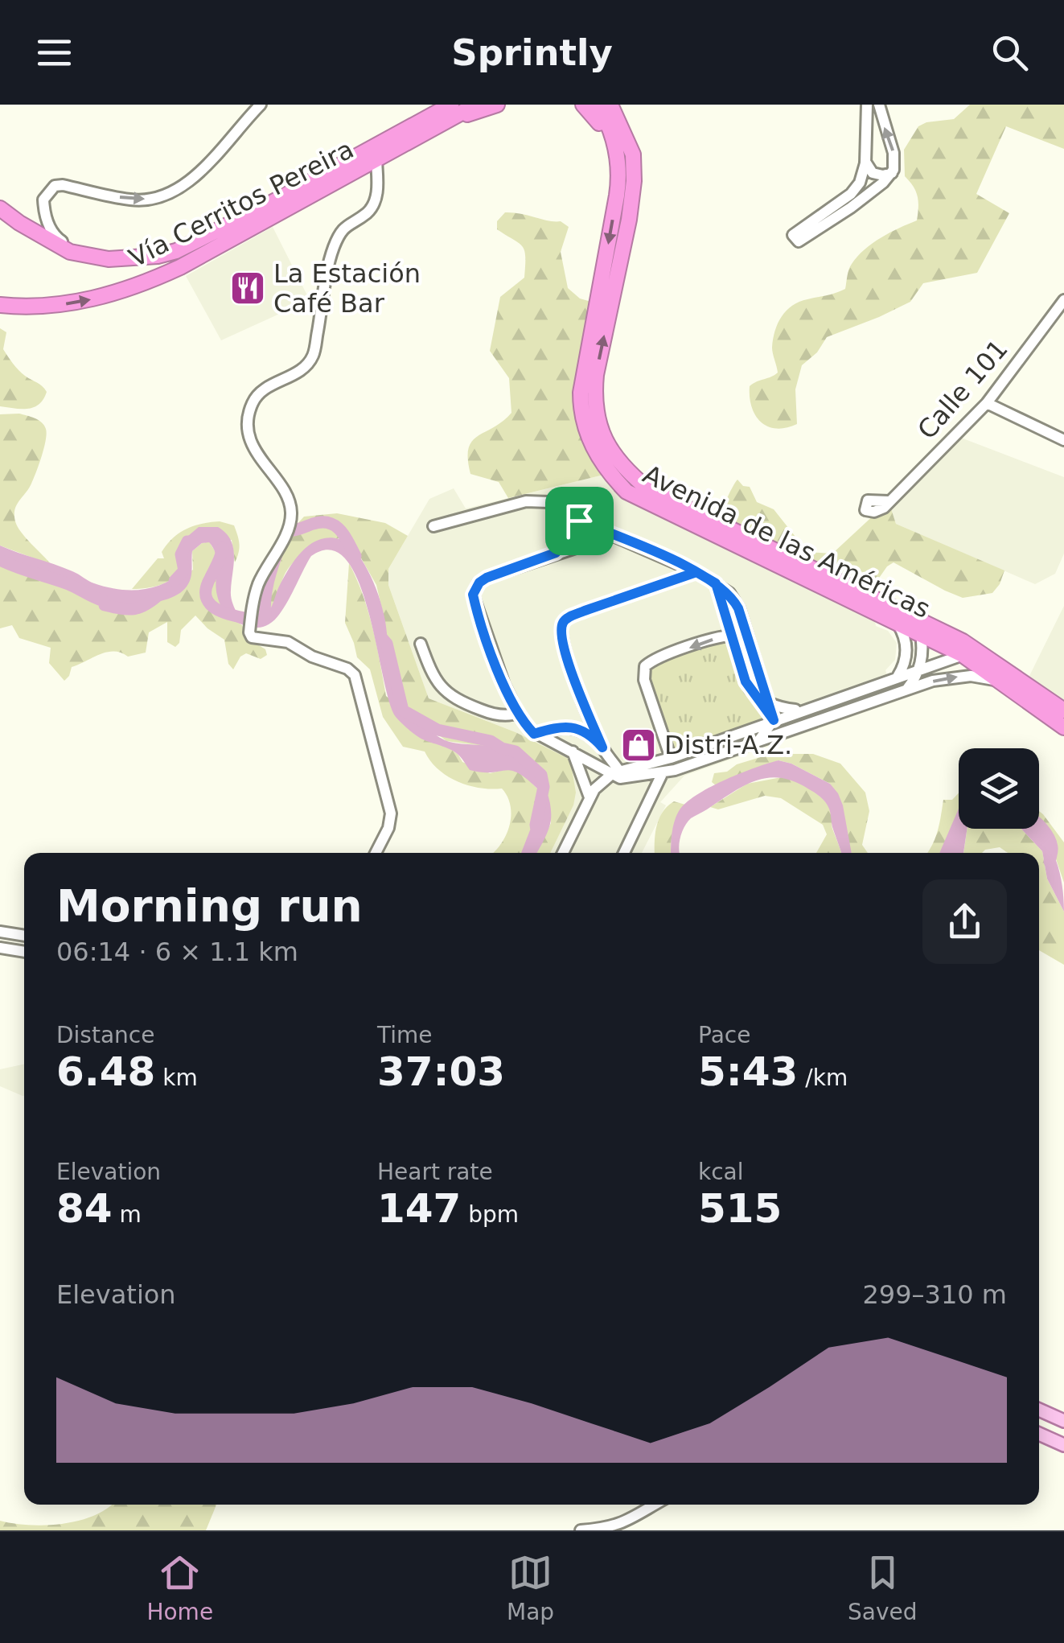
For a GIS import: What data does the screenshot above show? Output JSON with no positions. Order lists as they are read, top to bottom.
{
  "streets": {
    "highway": ["Vía Cerritos Pereira", "Avenida de las Américas"],
    "street": ["Calle 101"]
  },
  "places": {
    "restaurant": ["La Estación Café Bar"],
    "shop": ["Distri-A.Z."]
  },
  "page": {
    "header": "Sprintly",
    "heading": ["Morning run", "06:14 · 6 × 1.1 km"],
    "stats": [
      ["Distance", "6.48 km"],
      ["Time", "37:03"],
      ["Pace", "5:43 /km"],
      ["Elevation", "84 m"],
      ["Heart rate", "147 bpm"],
      ["kcal", "515"]
    ],
    "chart": ["Elevation", "299–310 m"],
    "tabs": ["Home", "Map", "Saved"]
  }
}
